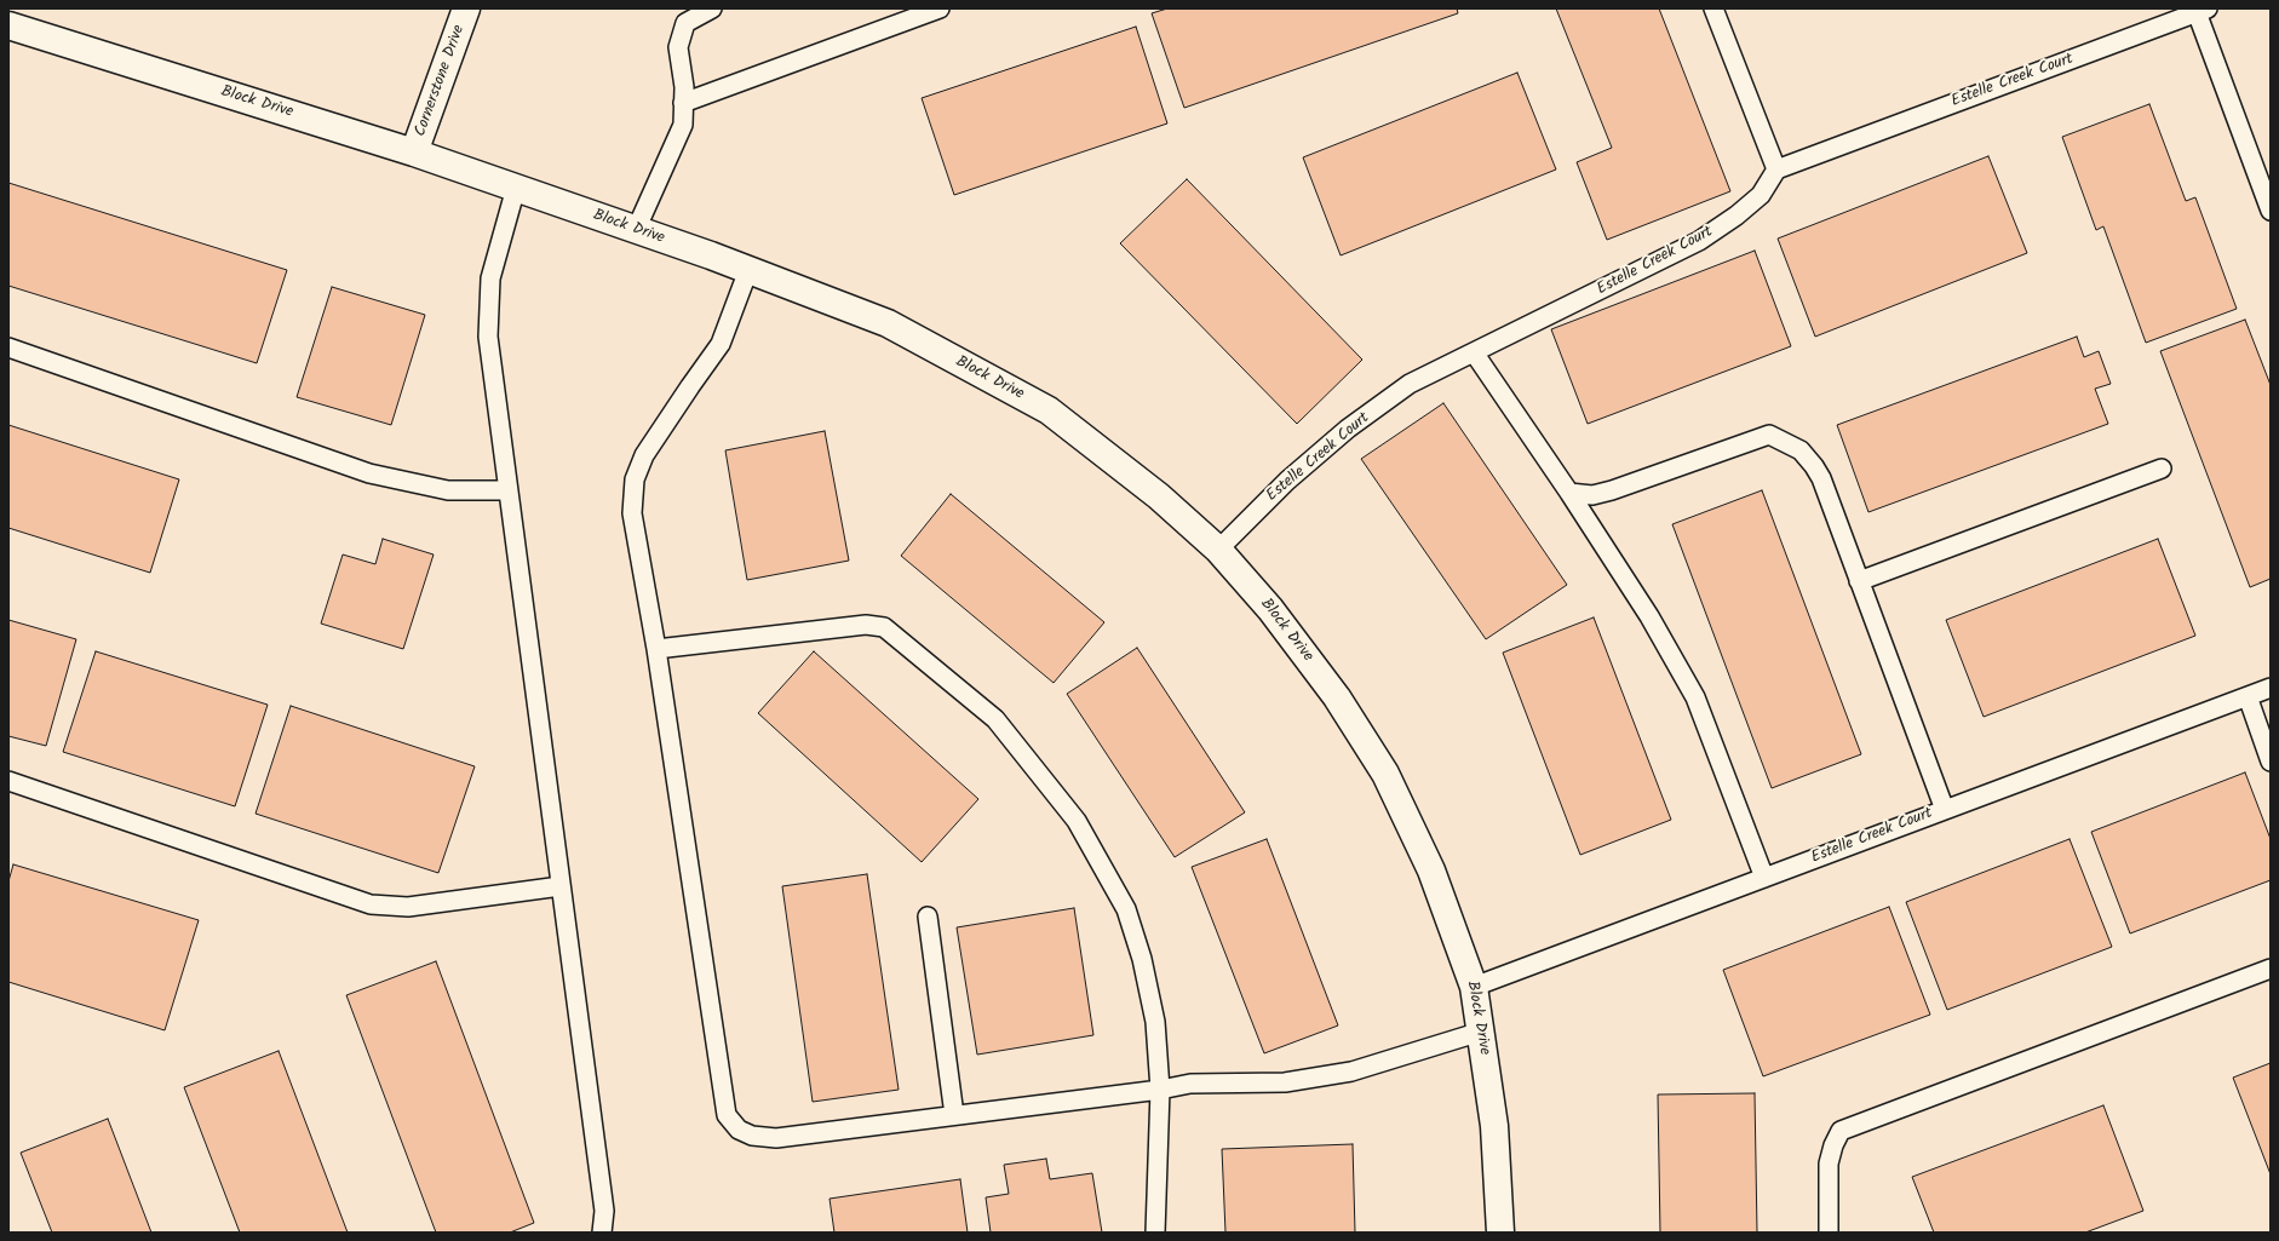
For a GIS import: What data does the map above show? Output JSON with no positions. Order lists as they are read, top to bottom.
{
  "streets": {
    "street": ["Cornerstone Drive", "Block Drive"],
    "lane": ["Estelle Creek Court"]
  },
  "crossings": [
    ["Cornerstone Drive", "Block Drive"],
    ["Estelle Creek Court", "Block Drive"]
  ]
}
